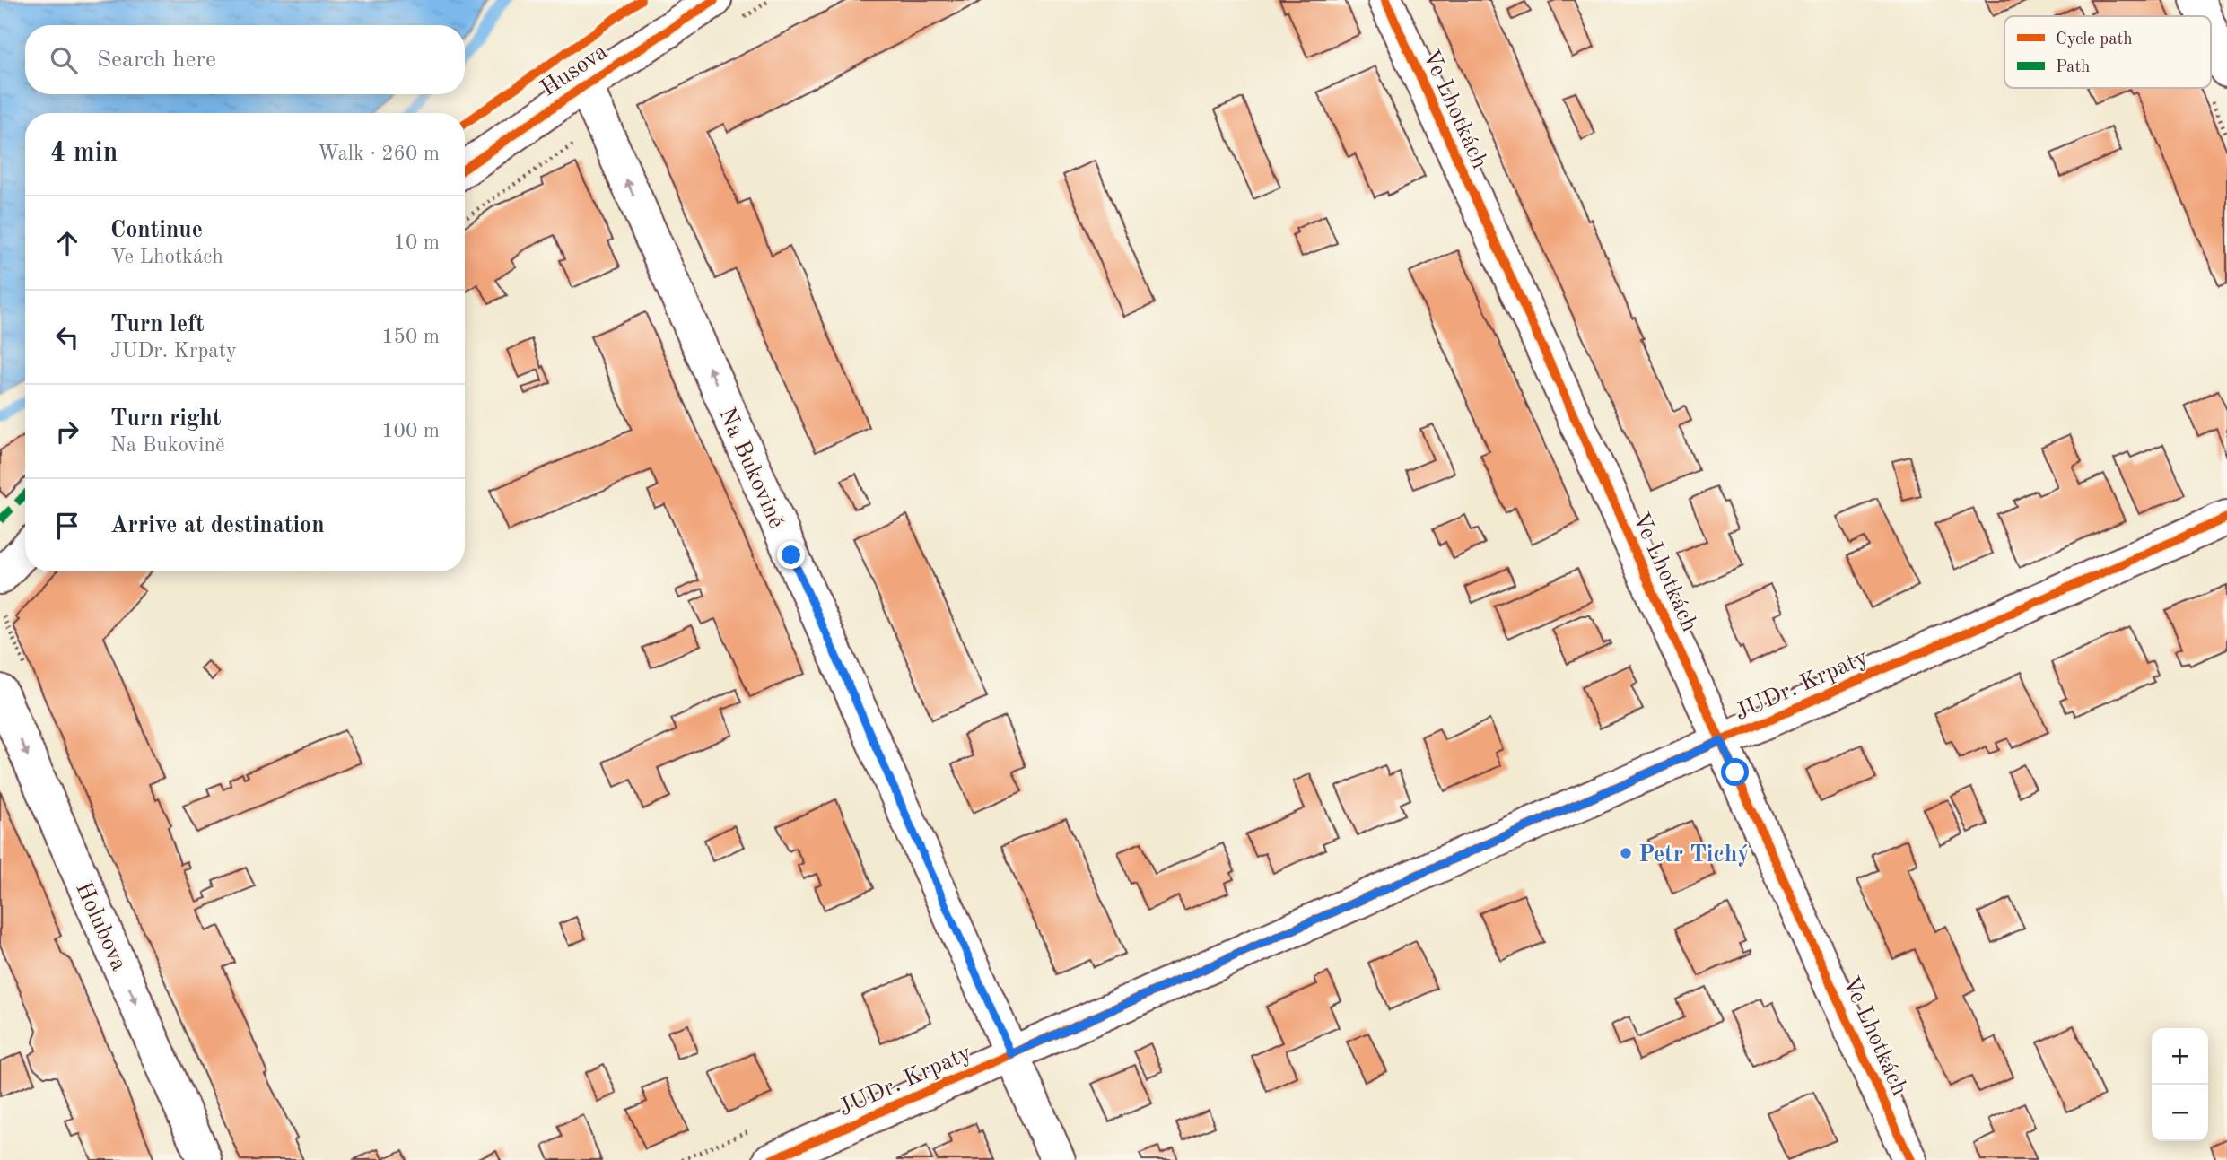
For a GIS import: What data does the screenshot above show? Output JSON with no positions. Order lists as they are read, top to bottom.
{
  "streets": {
    "street": [
      "Husova",
      "Ve Lhotkách",
      "Na Bukovině",
      "JUDr. Krpaty",
      "Holubova"
    ]
  },
  "crossings": [
    ["Husova", "Na Bukovině"],
    ["Ve Lhotkách", "JUDr. Krpaty"],
    ["Na Bukovině", "JUDr. Krpaty"]
  ],
  "one_way": ["Na Bukovině", "Holubova"],
  "places": ["Petr Tichý"],
  "legend": ["Cycle path", "Path"],
  "page": {
    "search": "Search here",
    "heading": ["4 min", "Walk · 260 m"],
    "list": [
      ["Continue", "Ve Lhotkách", "10 m"],
      ["Turn left", "JUDr. Krpaty", "150 m"],
      ["Turn right", "Na Bukovině", "100 m"],
      "Arrive at destination"
    ],
    "map_buttons": ["+", "−"]
  }
}
